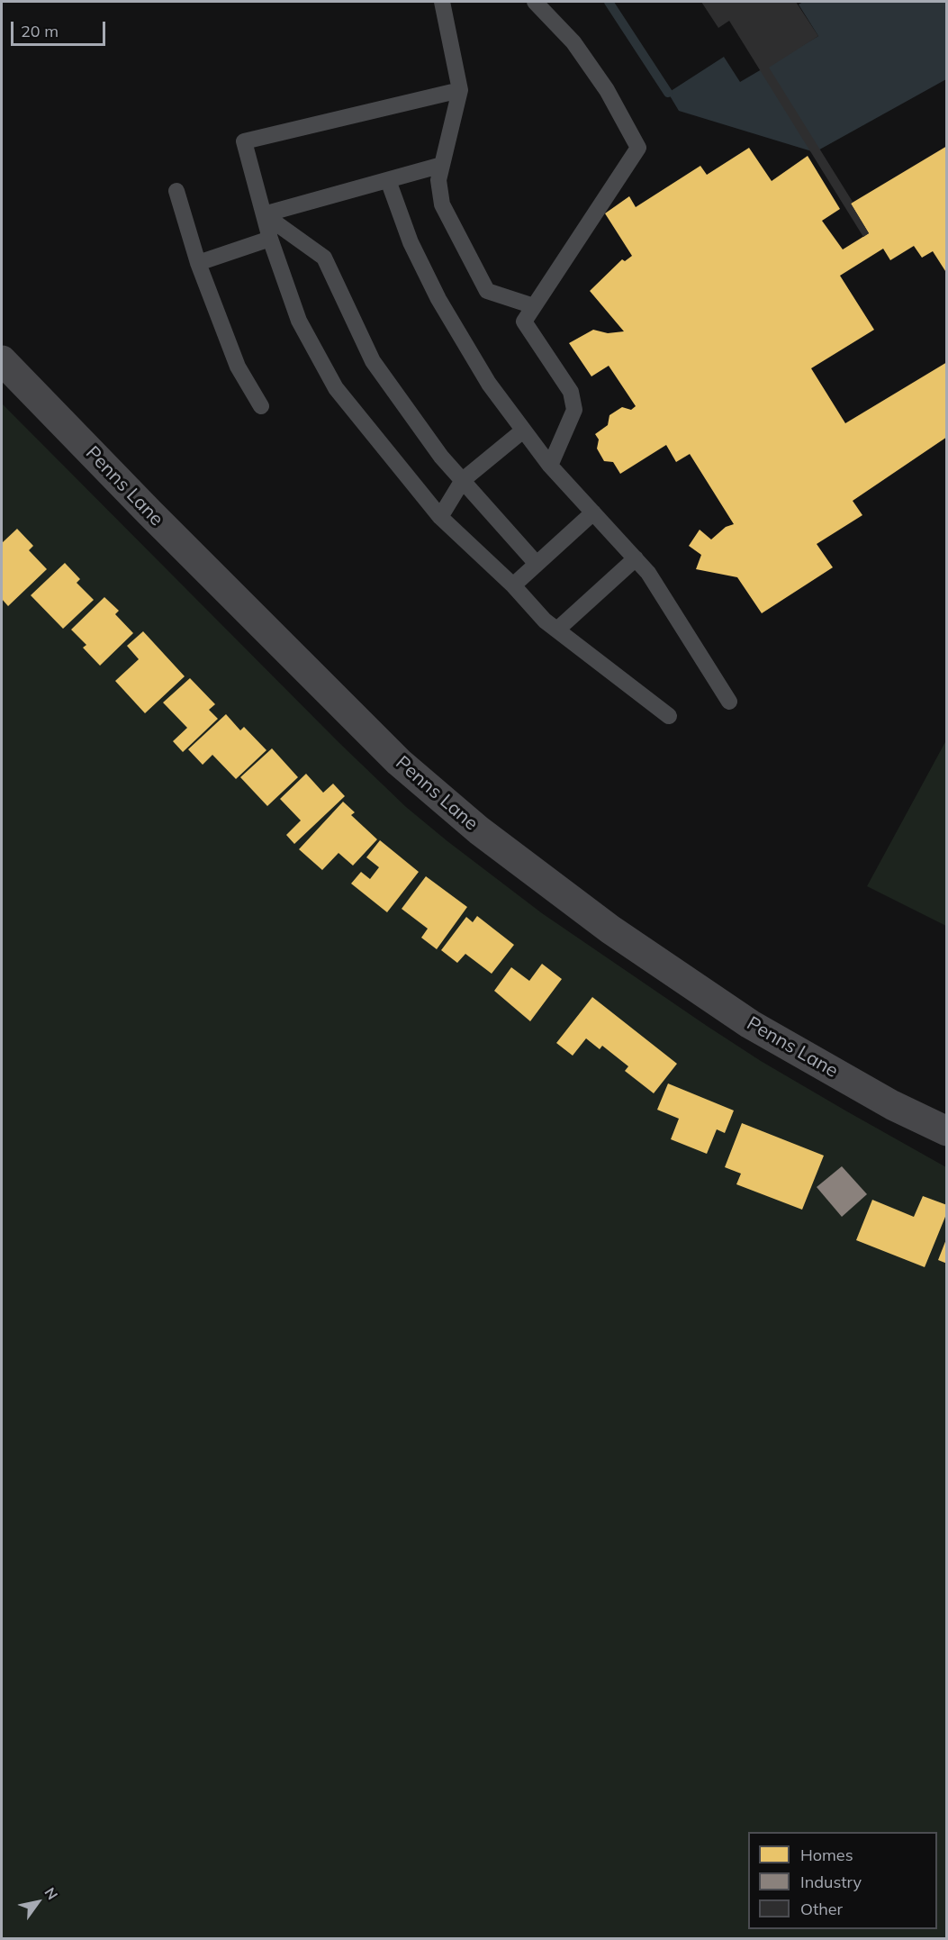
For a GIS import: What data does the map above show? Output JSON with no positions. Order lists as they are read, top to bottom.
{
  "streets": {
    "main road": ["Penns Lane"]
  },
  "legend": ["Homes", "Industry", "Other"],
  "scale_bar": "20 m",
  "north": "top right"
}
